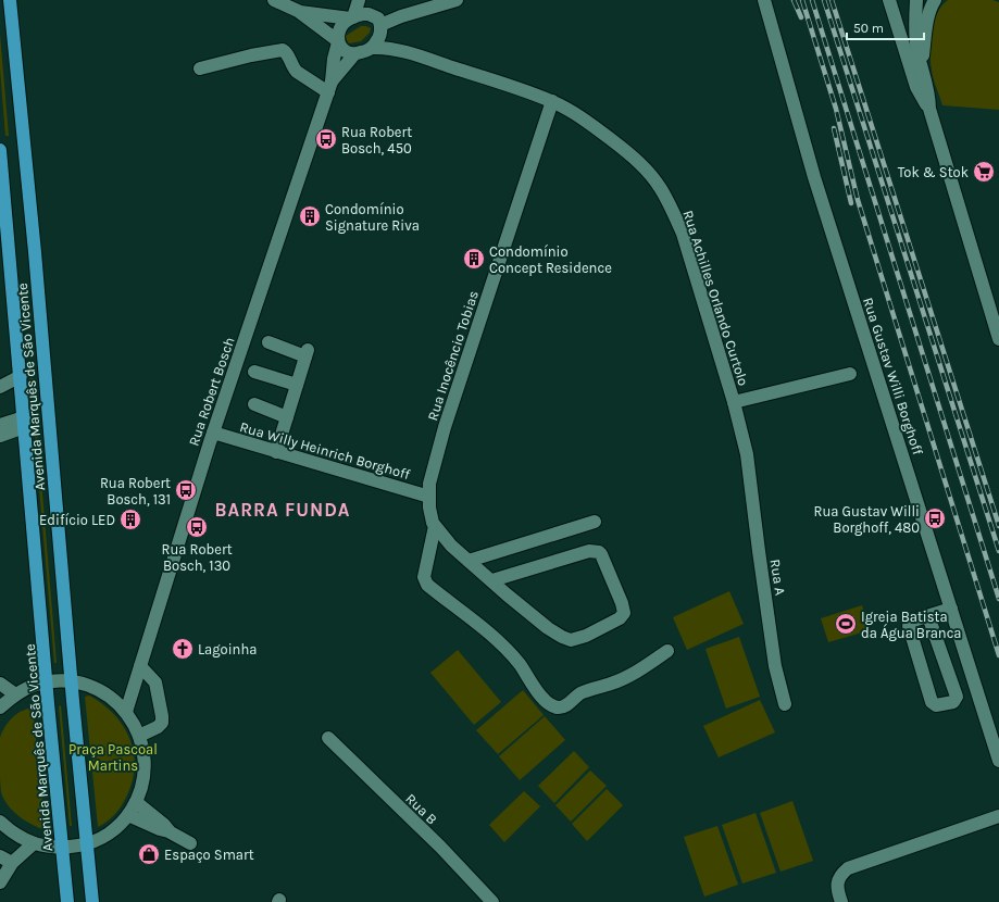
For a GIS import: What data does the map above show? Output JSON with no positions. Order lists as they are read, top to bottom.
{
  "streets": {
    "main road": ["Avenida Marquês de São Vicente"],
    "street": [
      "Rua Achilles Orlando Curtolo",
      "Rua Inocêncio Tobias",
      "Rua Gustav Willi Borghoff",
      "Rua Robert Bosch",
      "Rua Willy Heinrich Borghoff",
      "Rua A",
      "Rua B"
    ]
  },
  "crossings": [
    ["Rua Achilles Orlando Curtolo", "Rua Inocêncio Tobias"],
    ["Rua Achilles Orlando Curtolo", "Rua Robert Bosch"],
    ["Rua Achilles Orlando Curtolo", "Rua A"],
    ["Rua Inocêncio Tobias", "Rua Willy Heinrich Borghoff"],
    ["Rua Robert Bosch", "Rua Willy Heinrich Borghoff"]
  ],
  "districts": ["BARRA FUNDA"],
  "parks": ["Praça Pascoal Martins"],
  "places": {
    "bus stop": [
      "Rua Robert Bosch, 450",
      "Rua Robert Bosch, 131",
      "Rua Gustav Willi Borghoff, 480",
      "Rua Robert Bosch, 130"
    ],
    "supermarket": ["Tok & Stok"],
    "building": ["Condomínio Signature Riva", "Condomínio Concept Residence", "Edifício LED"],
    "sports": ["Igreja Batista da Água Branca"],
    "church": ["Lagoinha"],
    "shop": ["Espaço Smart"]
  },
  "scale_bar": "50 m"
}
